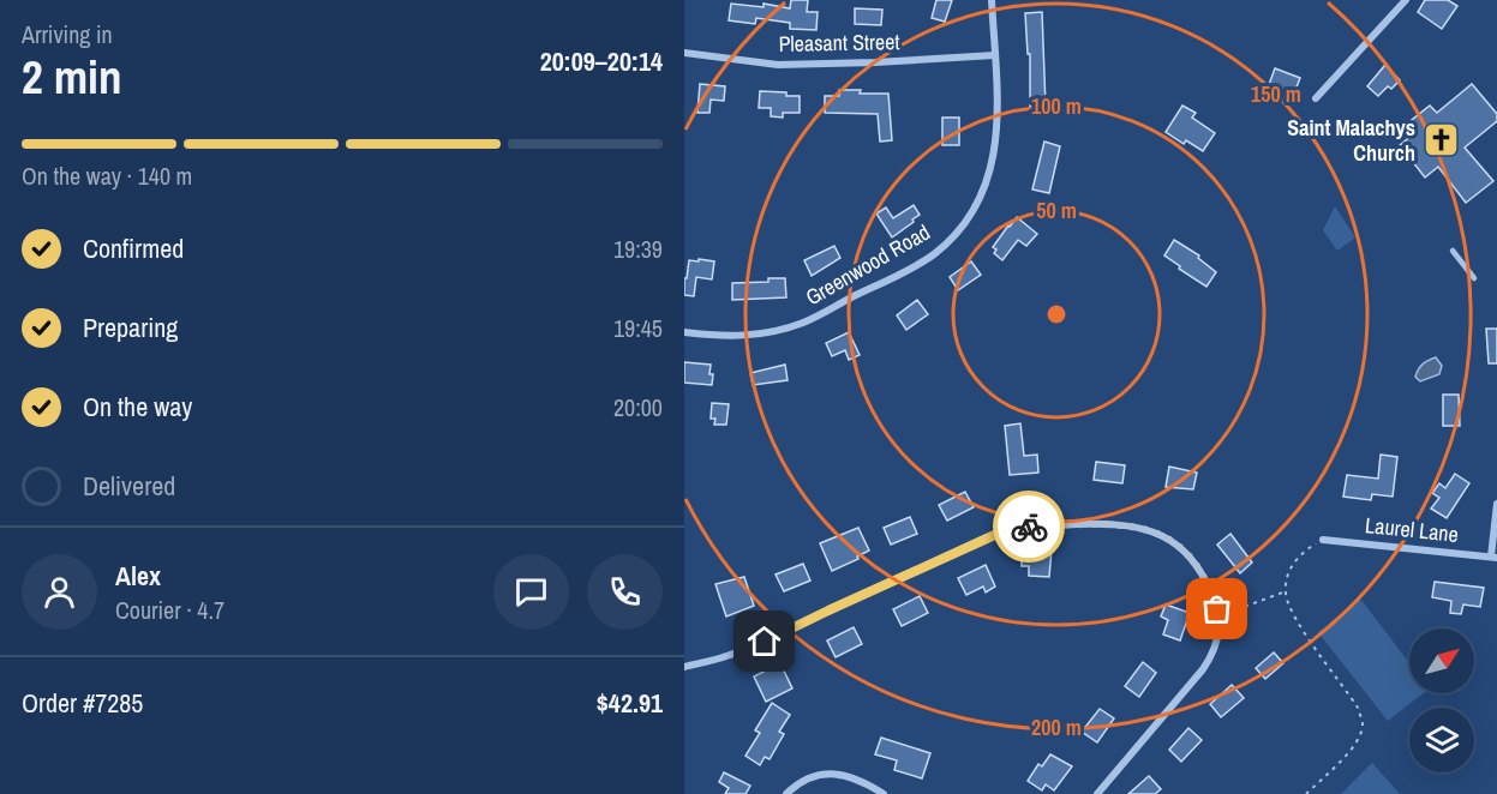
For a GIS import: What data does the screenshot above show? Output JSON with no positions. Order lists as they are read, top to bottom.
{
  "streets": {
    "street": ["Pleasant Street", "Greenwood Road", "Laurel Lane"]
  },
  "crossings": [
    ["Pleasant Street", "Greenwood Road"]
  ],
  "places": {
    "church": ["Saint Malachys Church"]
  },
  "north": "top right",
  "page": {
    "heading": ["2 min", "Arriving in", "20:09–20:14"],
    "panel": [
      "Alex",
      "Courier · 4.7",
      "Order #7285",
      "$42.91"
    ],
    "bar": "On the way · 140 m",
    "list": [
      ["Confirmed", "19:39"],
      ["Preparing", "19:45"],
      ["On the way", "20:00"],
      "Delivered"
    ]
  },
  "rings": [
    "150 m",
    "100 m",
    "50 m",
    "200 m"
  ]
}
